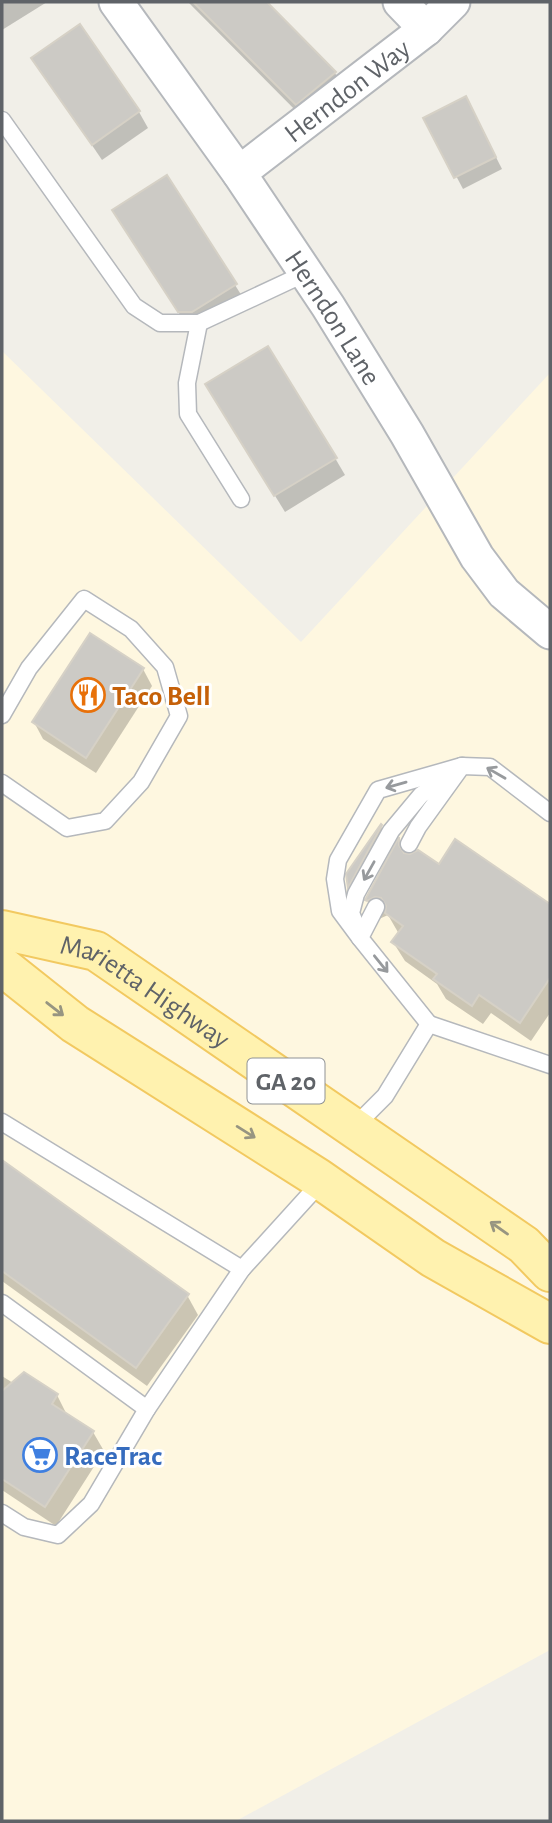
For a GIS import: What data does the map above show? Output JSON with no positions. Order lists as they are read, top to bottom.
{
  "streets": {
    "main road": ["Marietta Highway", "GA 20"],
    "street": ["Herndon Way", "Herndon Lane"]
  },
  "crossings": [
    ["Herndon Way", "Herndon Lane"]
  ],
  "places": {
    "restaurant": ["Taco Bell"],
    "supermarket": ["RaceTrac"]
  }
}
